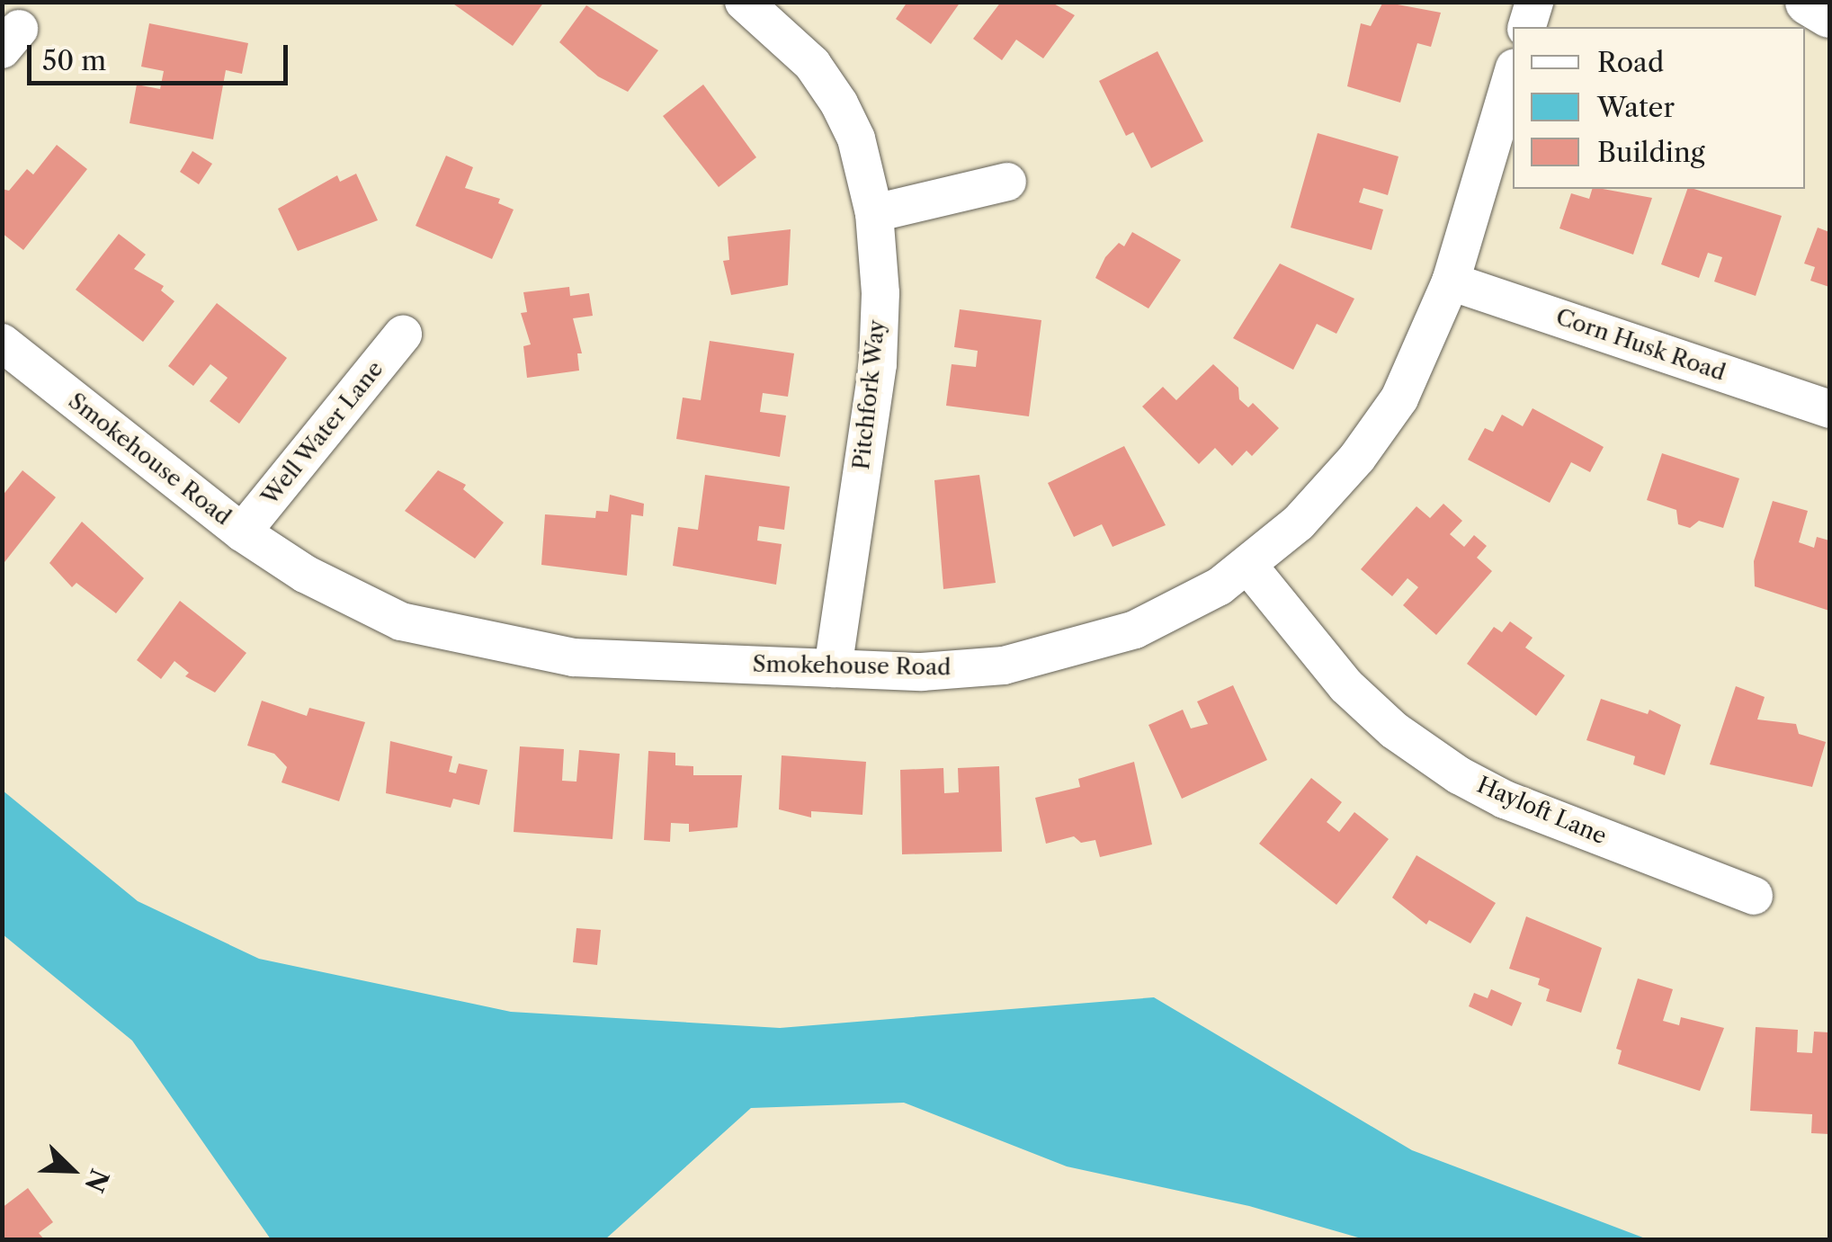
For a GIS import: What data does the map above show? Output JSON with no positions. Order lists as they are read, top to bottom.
{
  "streets": {
    "street": [
      "Corn Husk Road",
      "Pitchfork Way",
      "Well Water Lane",
      "Smokehouse Road",
      "Hayloft Lane"
    ]
  },
  "crossings": [
    ["Corn Husk Road", "Smokehouse Road"],
    ["Pitchfork Way", "Smokehouse Road"],
    ["Well Water Lane", "Smokehouse Road"],
    ["Smokehouse Road", "Hayloft Lane"]
  ],
  "legend": ["Road", "Water", "Building"],
  "scale_bar": "50 m",
  "north": "bottom right"
}
